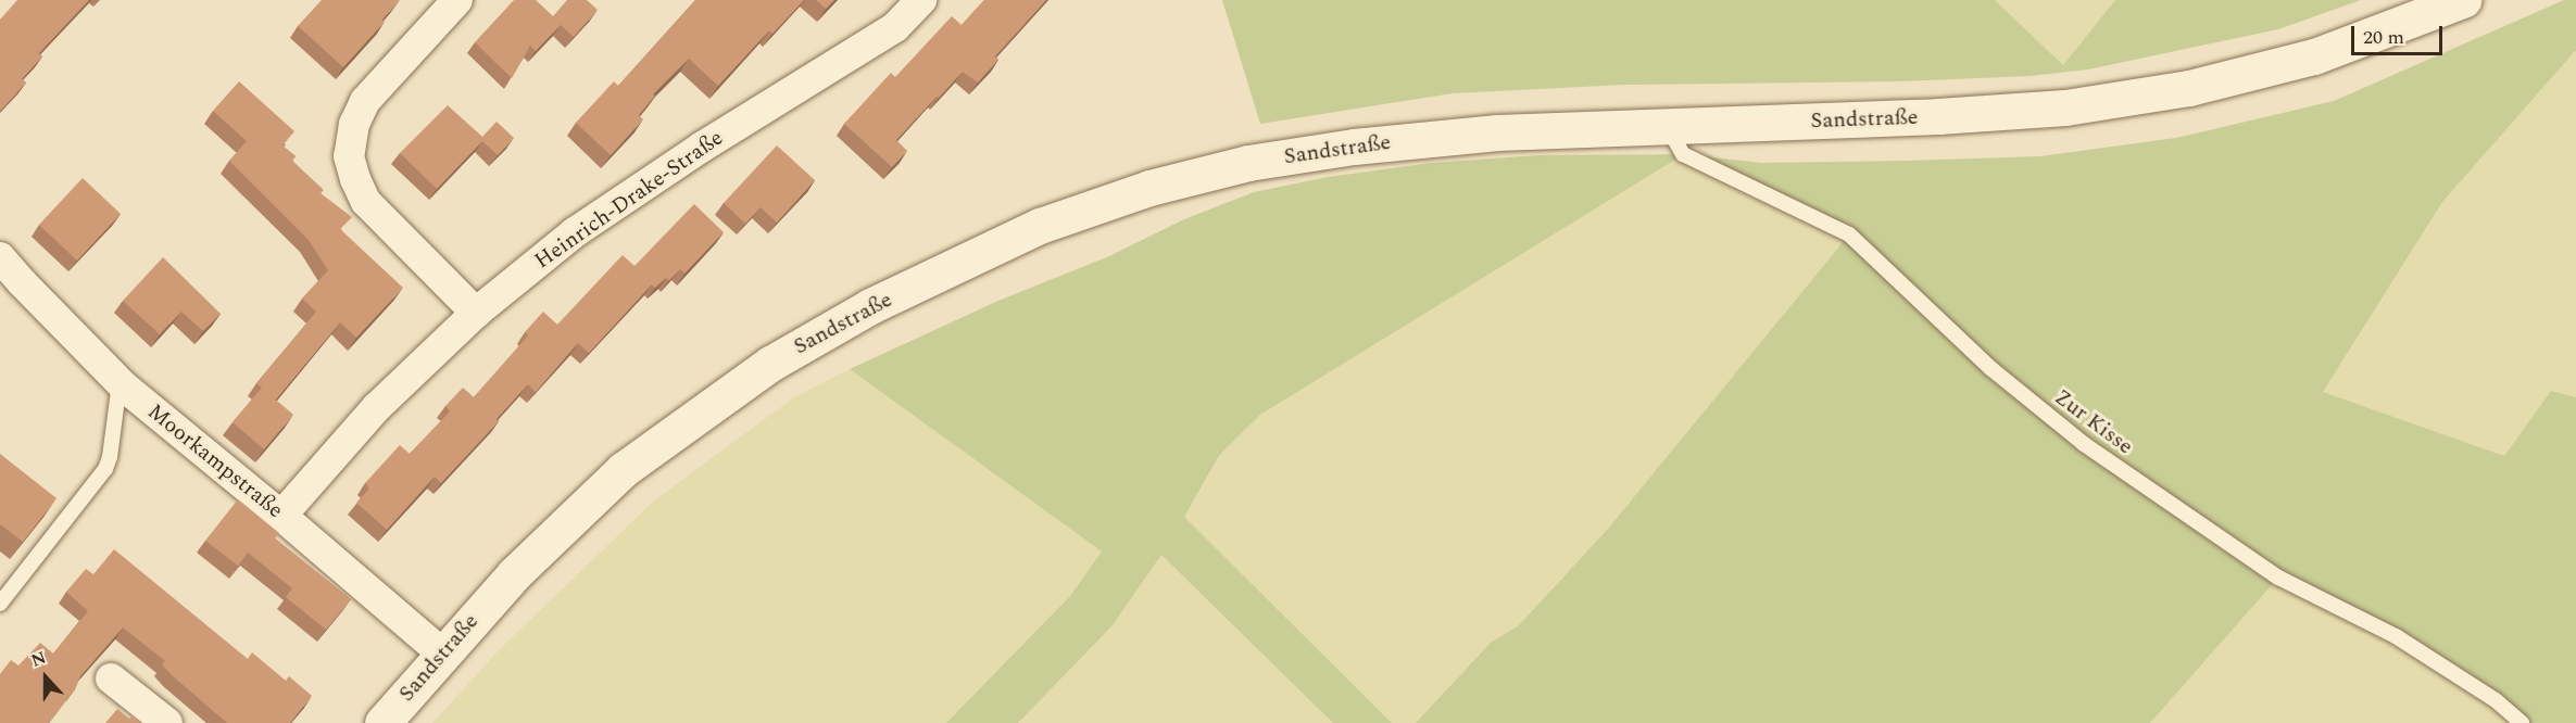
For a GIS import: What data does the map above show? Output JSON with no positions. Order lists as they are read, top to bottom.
{
  "streets": {
    "main road": ["Sandstraße"],
    "street": ["Heinrich-Drake-Straße", "Moorkampstraße"],
    "lane": ["Zur Kisse"]
  },
  "crossings": [
    ["Sandstraße", "Zur Kisse"],
    ["Sandstraße", "Moorkampstraße"],
    ["Heinrich-Drake-Straße", "Moorkampstraße"]
  ],
  "scale_bar": "20 m",
  "north": "top"
}
